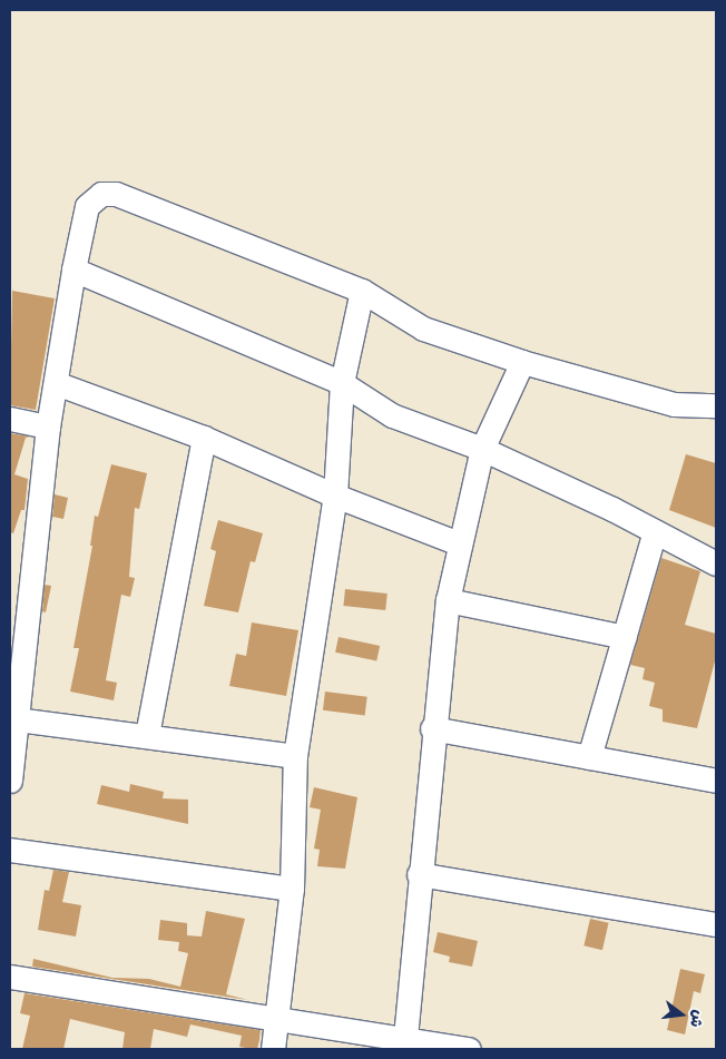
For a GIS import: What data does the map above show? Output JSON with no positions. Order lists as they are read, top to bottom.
{
  "north": "right"
}
